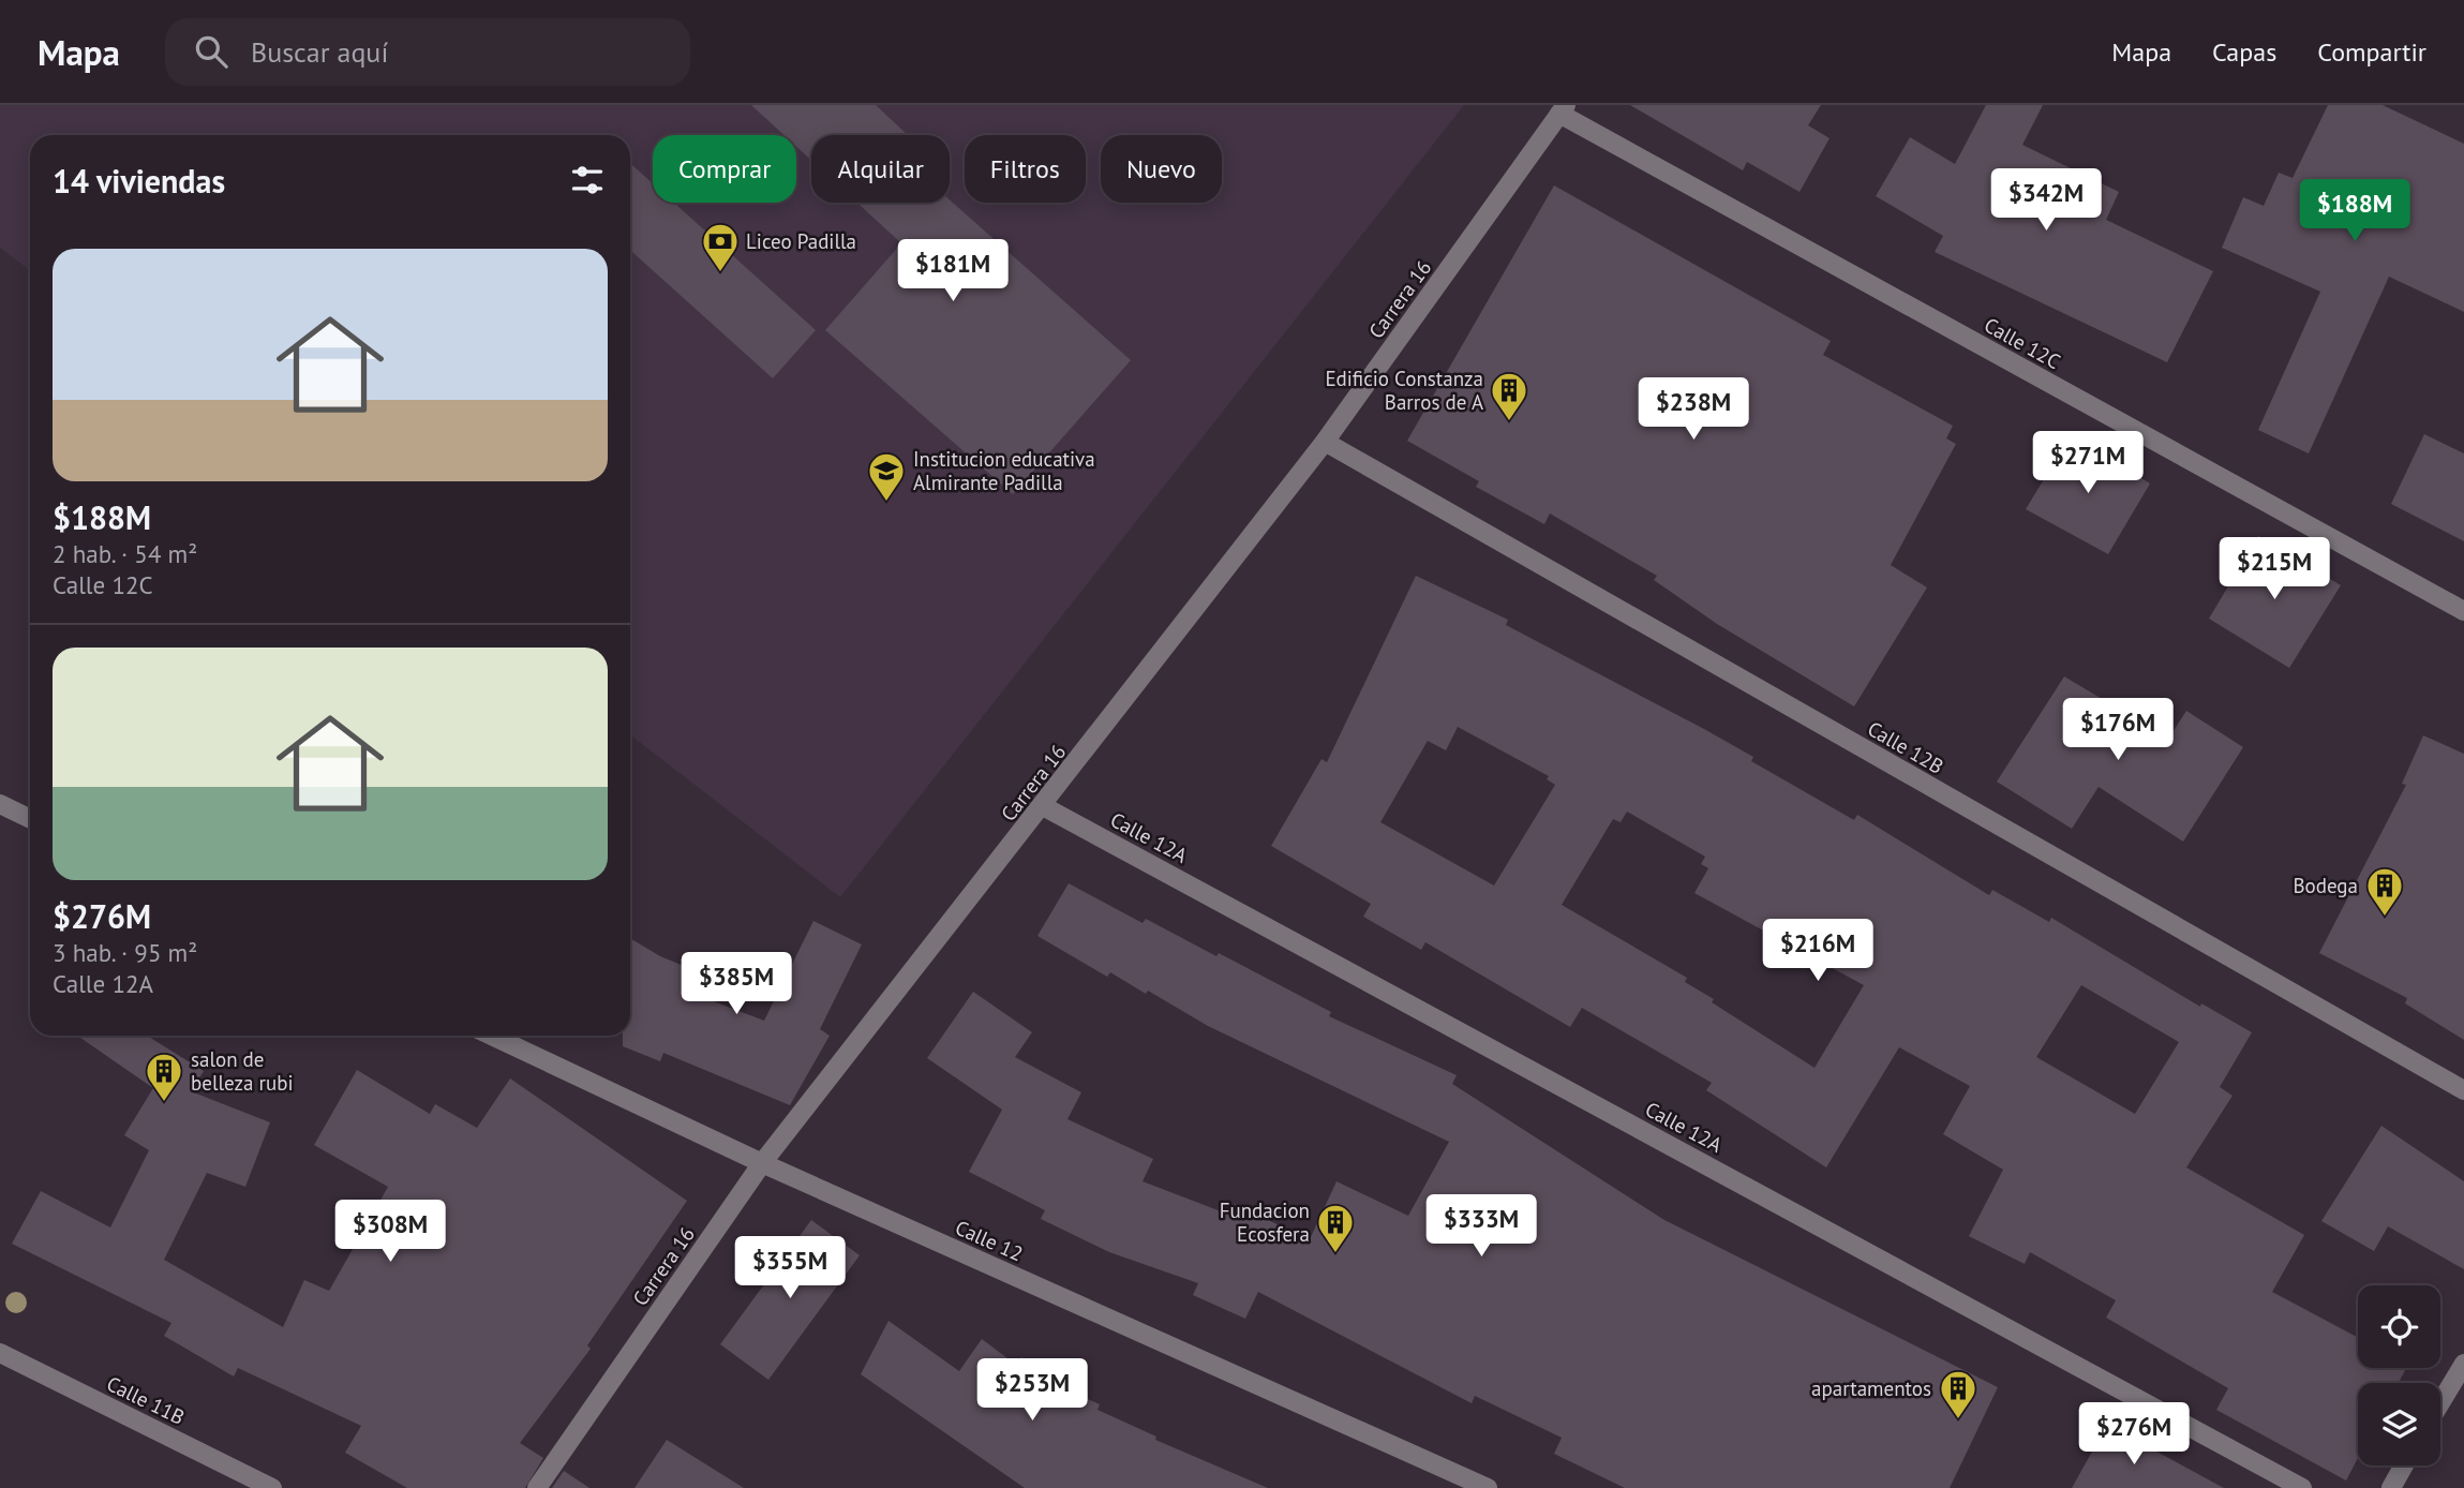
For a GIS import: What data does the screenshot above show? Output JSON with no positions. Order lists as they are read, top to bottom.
{
  "streets": {
    "street": [
      "Carrera 16",
      "Calle 12C",
      "Calle 12B",
      "Calle 12A",
      "Calle 12",
      "Calle 11B"
    ]
  },
  "crossings": [
    ["Carrera 16", "Calle 12C"],
    ["Carrera 16", "Calle 12B"],
    ["Carrera 16", "Calle 12A"],
    ["Carrera 16", "Calle 12"]
  ],
  "places": {
    "bank": ["Liceo Padilla"],
    "building": [
      "Edificio Constanza Barros de A",
      "Bodega",
      "salon de belleza rubi",
      "Fundacion Ecosfera",
      "apartamentos"
    ],
    "school or university": ["Institucion educativa Almirante Padilla"]
  },
  "page": {
    "header": "Mapa",
    "search": "Buscar aquí",
    "nav": ["Mapa", "Capas", "Compartir"],
    "chip": [
      "Comprar",
      "Alquilar",
      "Filtros",
      "Nuevo"
    ],
    "heading": "14 viviendas",
    "price": [
      "$342M",
      "$188M",
      "$181M",
      "$238M",
      "$271M",
      "$215M",
      "$176M",
      "$216M",
      "$385M",
      "$333M",
      "$308M",
      "$355M",
      "$253M",
      "$276M"
    ],
    "list": [
      {
        "name": "$188M",
        "note": "2 hab. · 54 m² · Calle 12C"
      },
      {
        "name": "$276M",
        "note": "3 hab. · 95 m² · Calle 12A"
      }
    ]
  }
}
